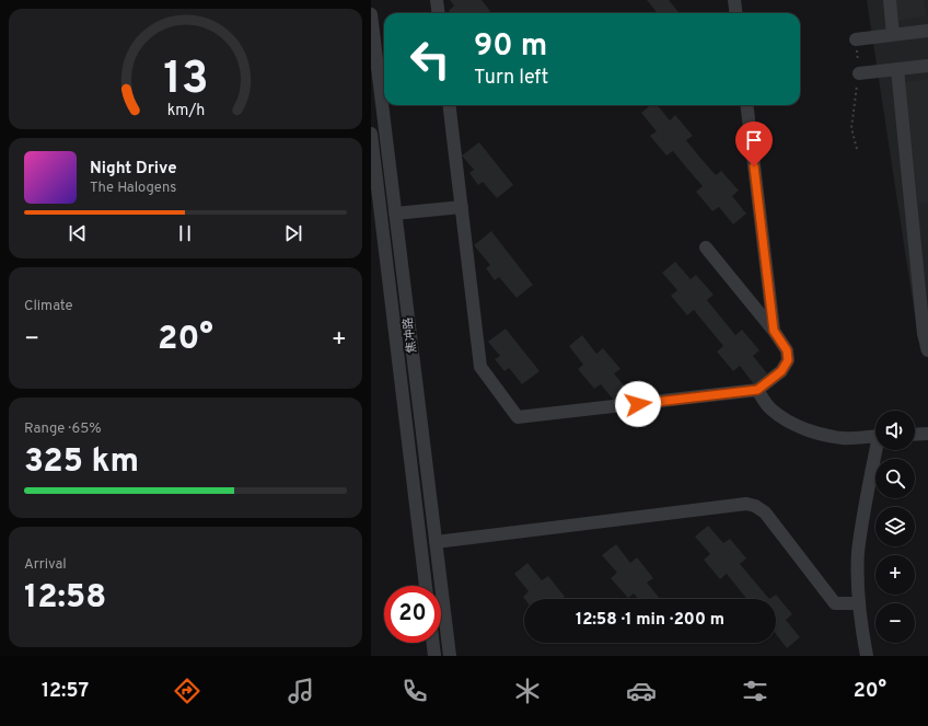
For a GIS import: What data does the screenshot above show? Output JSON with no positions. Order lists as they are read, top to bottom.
{
  "streets": {
    "street": ["焦冲路"]
  },
  "page": {
    "turn": ["90 m", "Turn left"],
    "song": ["Night Drive", "The Halogens"],
    "tile": [
      "Climate",
      ["Range · 65%", "325 km"],
      ["Arrival", "12:58"]
    ],
    "heat": ["−", "20°", "+"],
    "map_buttons": ["+", "−"],
    "limit": "20",
    "trip": "12:58 · 1 min · 200 m",
    "tabs": ["12:57", "20°"],
    "gauge": ["13", "km/h"]
  }
}
